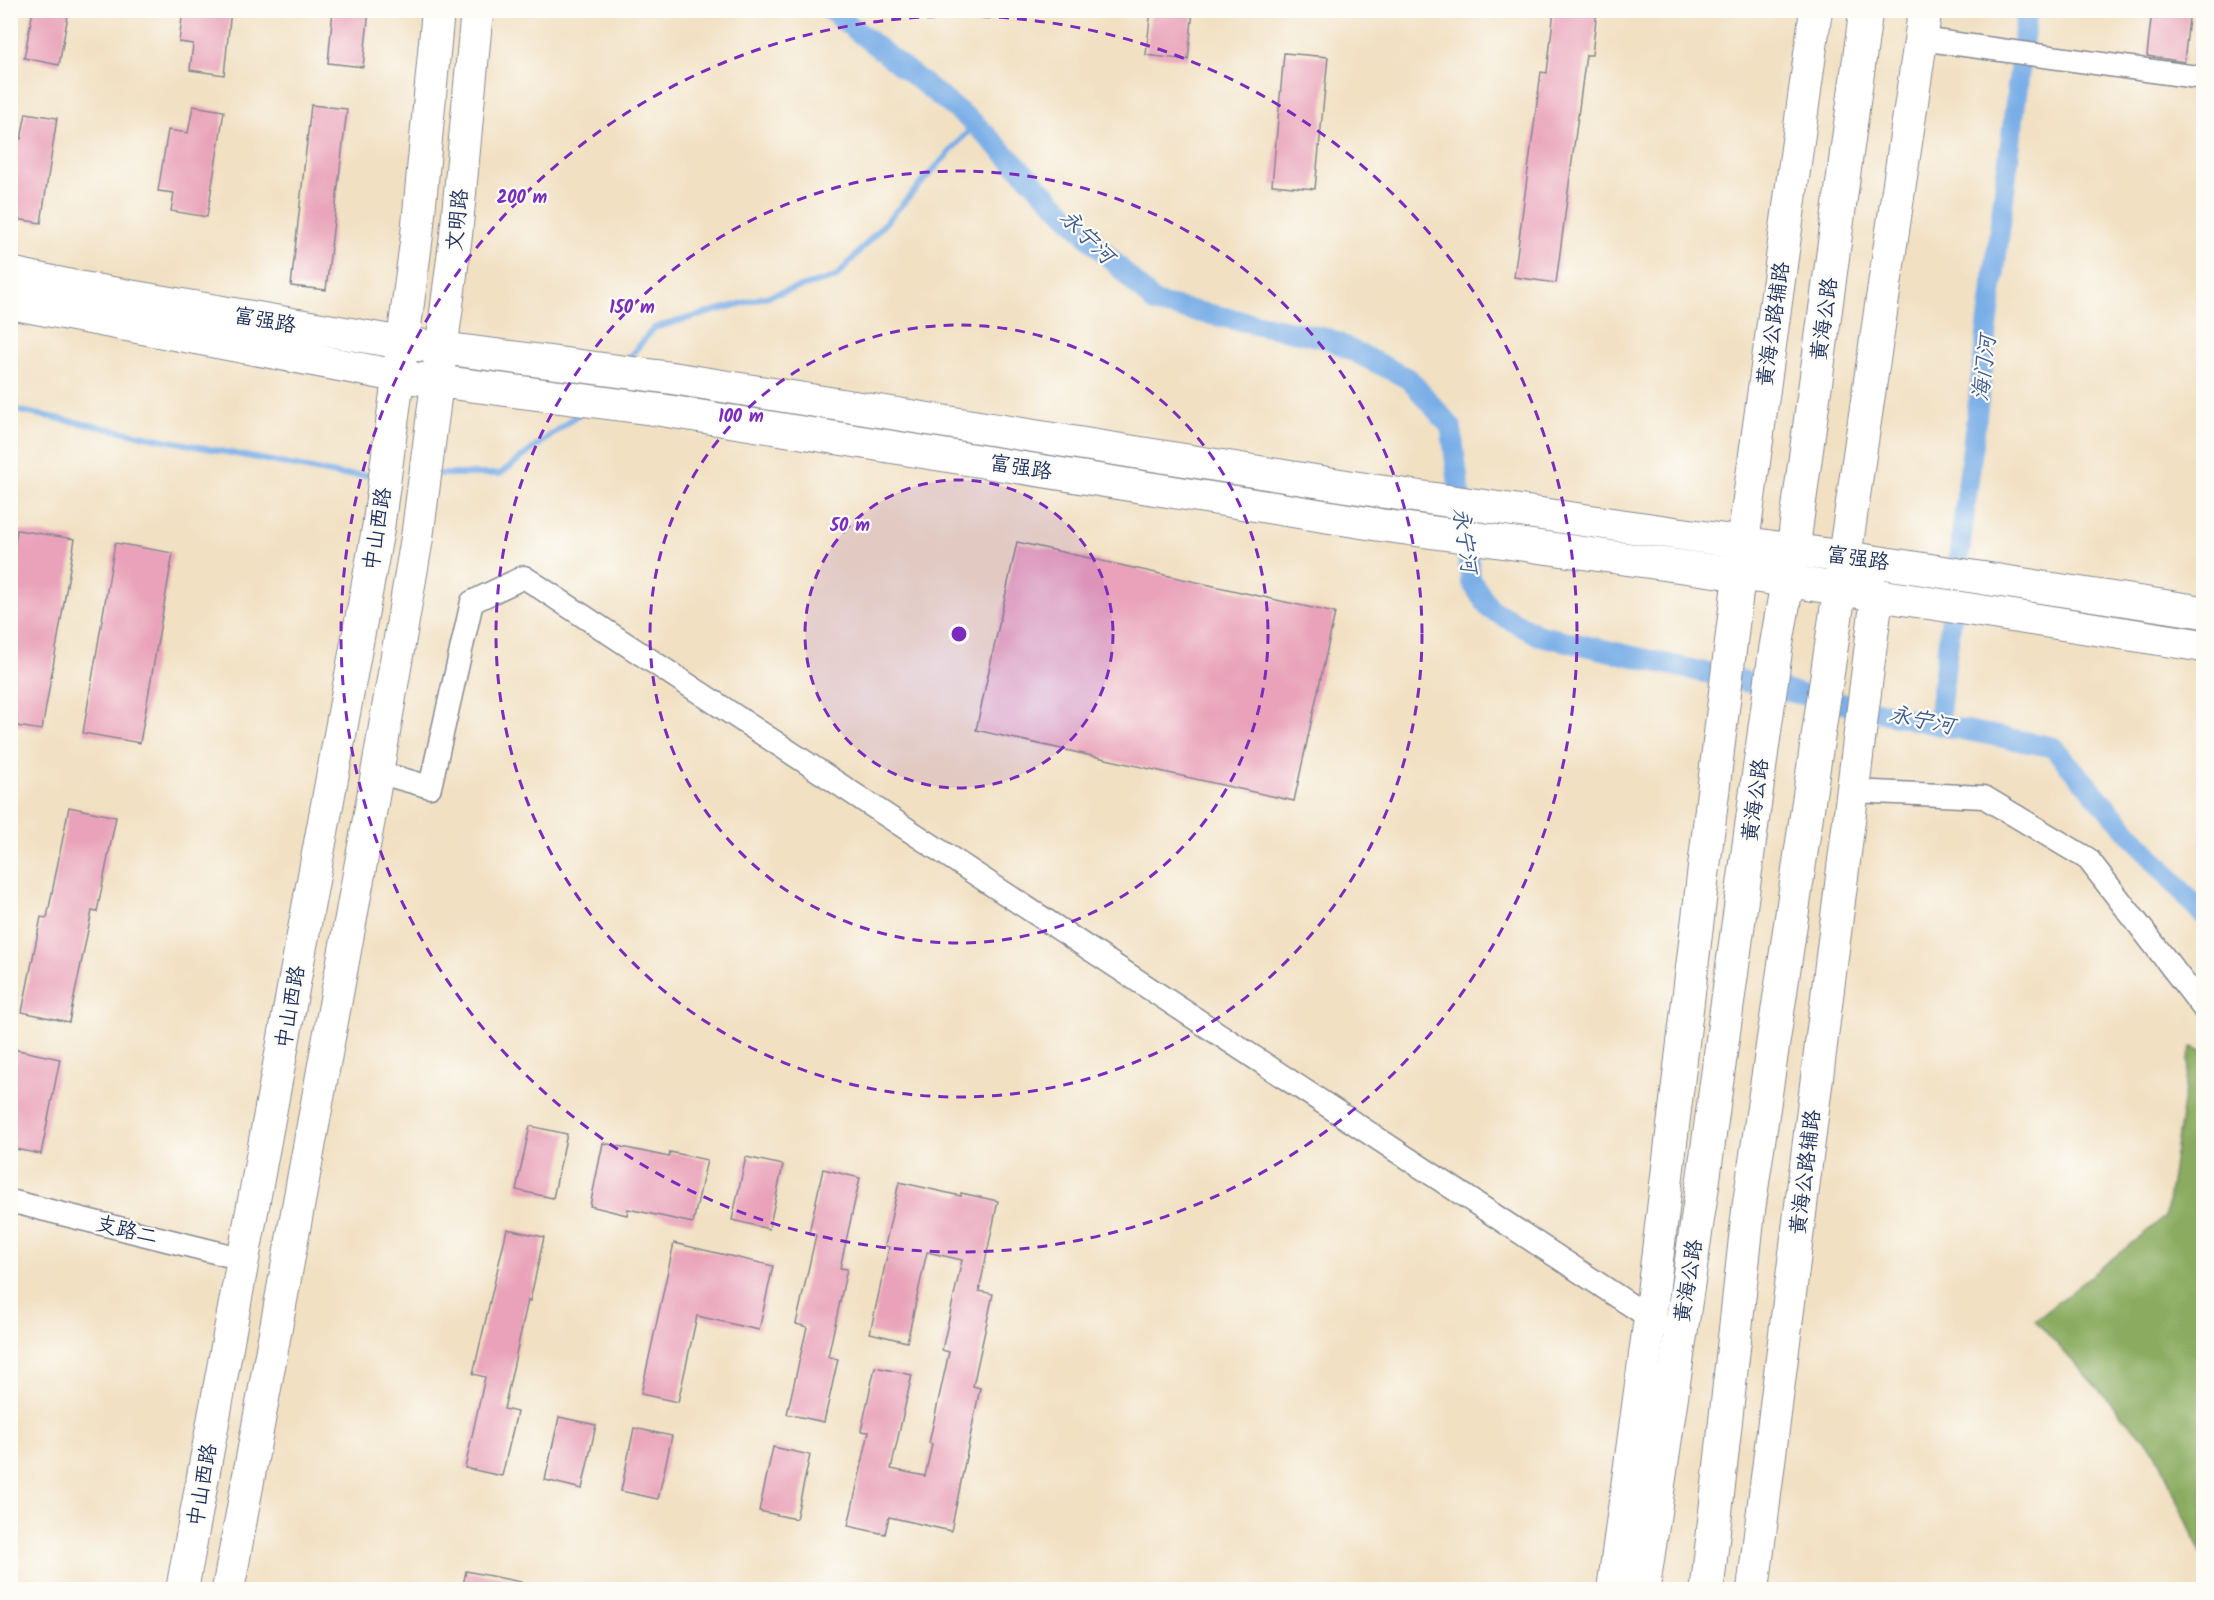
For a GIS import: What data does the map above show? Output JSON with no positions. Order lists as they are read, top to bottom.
{
  "streets": {
    "main road": [
      "文明路",
      "黄海公路",
      "富强路",
      "黄海公路辅路",
      "中山西路"
    ],
    "street": ["支路二"]
  },
  "crossings": [
    ["文明路", "富强路"],
    ["文明路", "中山西路"],
    ["黄海公路", "富强路"],
    ["富强路", "黄海公路辅路"],
    ["中山西路", "支路二"]
  ],
  "water": ["永宁河", "海门河"],
  "rings": [
    "200 m",
    "150 m",
    "100 m",
    "50 m"
  ]
}
